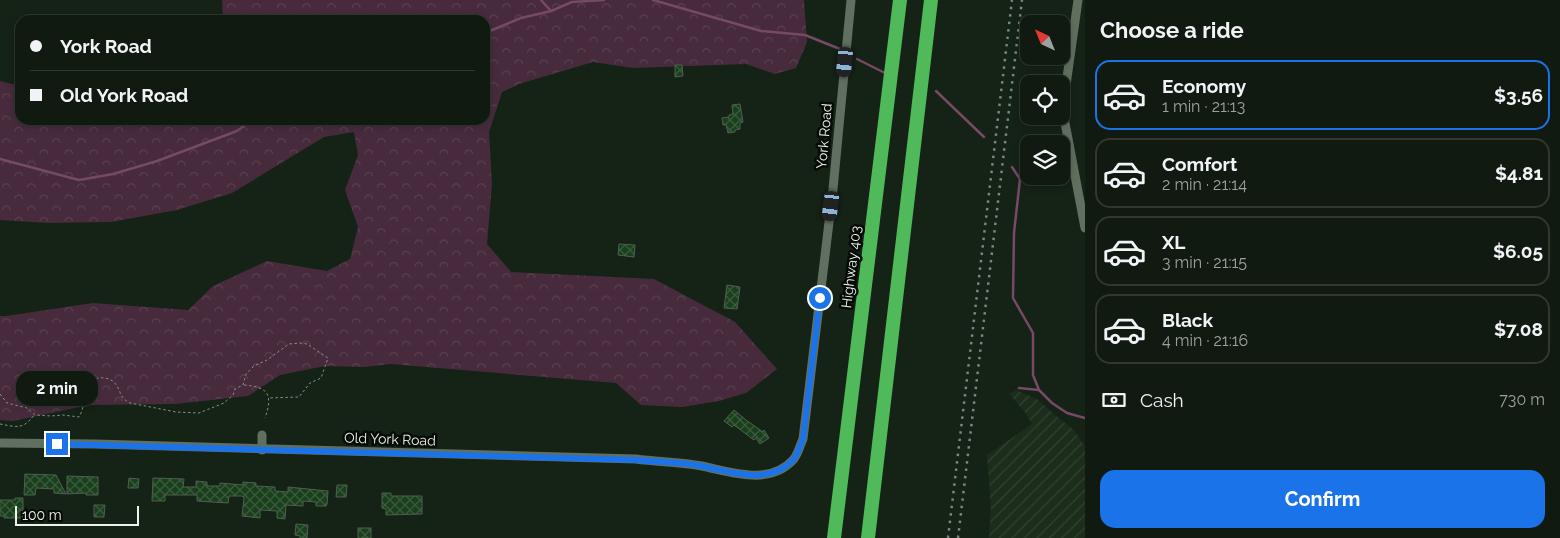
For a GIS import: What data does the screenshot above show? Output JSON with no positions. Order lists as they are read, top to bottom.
{
  "streets": {
    "highway": ["Highway 403"],
    "street": ["York Road", "Old York Road"]
  },
  "crossings": [
    ["York Road", "Old York Road"]
  ],
  "scale_bar": "100 m",
  "north": "top left",
  "page": {
    "heading": "Choose a ride",
    "banner": ["York Road", "Old York Road"],
    "list": [
      {
        "name": "Economy",
        "note": "1 min · 21:13",
        "value": "$3.56"
      },
      {
        "name": "Comfort",
        "note": "2 min · 21:14",
        "value": "$4.81"
      },
      {
        "name": "XL",
        "note": "3 min · 21:15",
        "value": "$6.05"
      },
      {
        "name": "Black",
        "note": "4 min · 21:16",
        "value": "$7.08"
      }
    ],
    "bubble": "2 min",
    "pay": ["Cash", "730 m"],
    "buttons": "Confirm",
    "scale": "100 m"
  }
}
